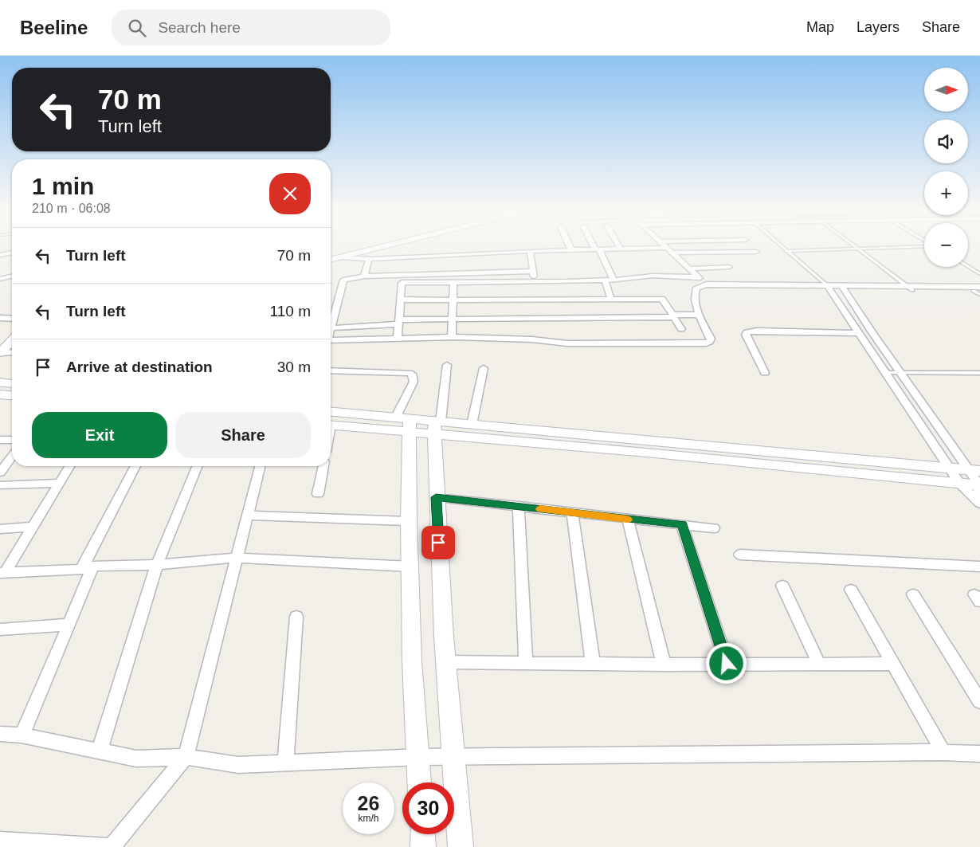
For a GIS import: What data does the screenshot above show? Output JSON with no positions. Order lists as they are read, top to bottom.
{
  "north": "right",
  "page": {
    "header": "Beeline",
    "search": "Search here",
    "nav": ["Map", "Layers", "Share"],
    "map_buttons": ["+", "−"],
    "turn": ["70 m", "Turn left"],
    "heading": ["1 min", "210 m · 06:08"],
    "list": [
      {
        "name": "Turn left",
        "value": "70 m"
      },
      {
        "name": "Turn left",
        "value": "110 m"
      },
      {
        "name": "Arrive at destination",
        "value": "30 m"
      }
    ],
    "buttons": ["Exit", "Share"],
    "speed": "26 km/h",
    "limit": "30"
  }
}
